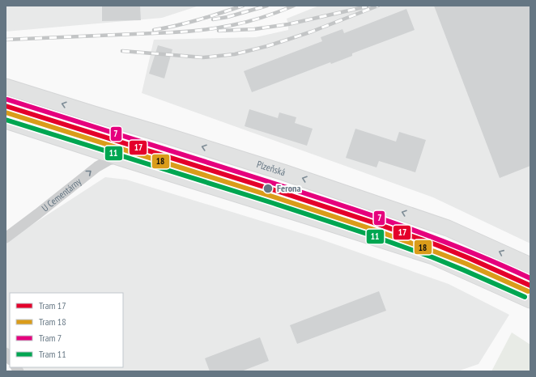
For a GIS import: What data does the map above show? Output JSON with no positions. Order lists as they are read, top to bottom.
{
  "streets": {
    "main road": ["Plzeňská"],
    "street": ["U Cementárny"]
  },
  "one_way": ["U Cementárny"],
  "places": ["Ferona"],
  "lines": [
    "tram line 7",
    "tram line 17",
    "tram line 18",
    "tram line 11"
  ],
  "legend": [
    "Tram 17",
    "Tram 18",
    "Tram 7",
    "Tram 11"
  ]
}
